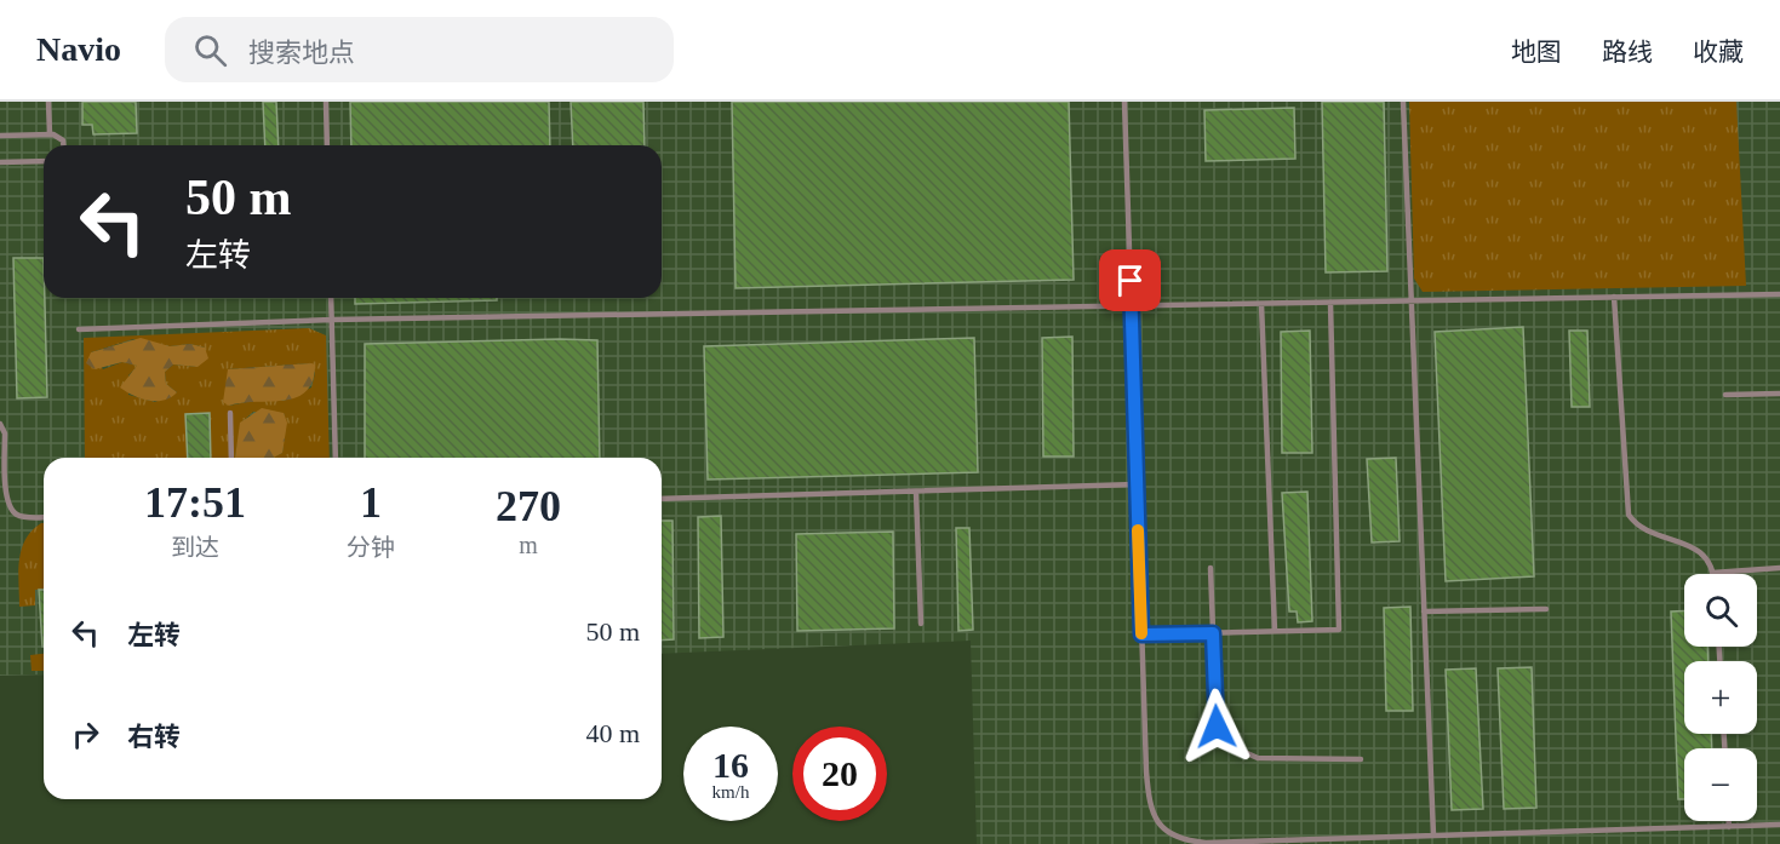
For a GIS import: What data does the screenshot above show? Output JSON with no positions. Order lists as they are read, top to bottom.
{
  "page": {
    "header": "Navio",
    "search": "搜索地点",
    "nav": ["地图", "路线", "收藏"],
    "turn": ["50 m", "左转"],
    "eta": [
      "17:51",
      "到达",
      "1",
      "分钟",
      "270",
      "m"
    ],
    "map_buttons": ["+", "−"],
    "list": [
      {
        "name": "左转",
        "value": "50 m"
      },
      {
        "name": "右转",
        "value": "40 m"
      }
    ],
    "speed": "16 km/h",
    "limit": "20"
  }
}
